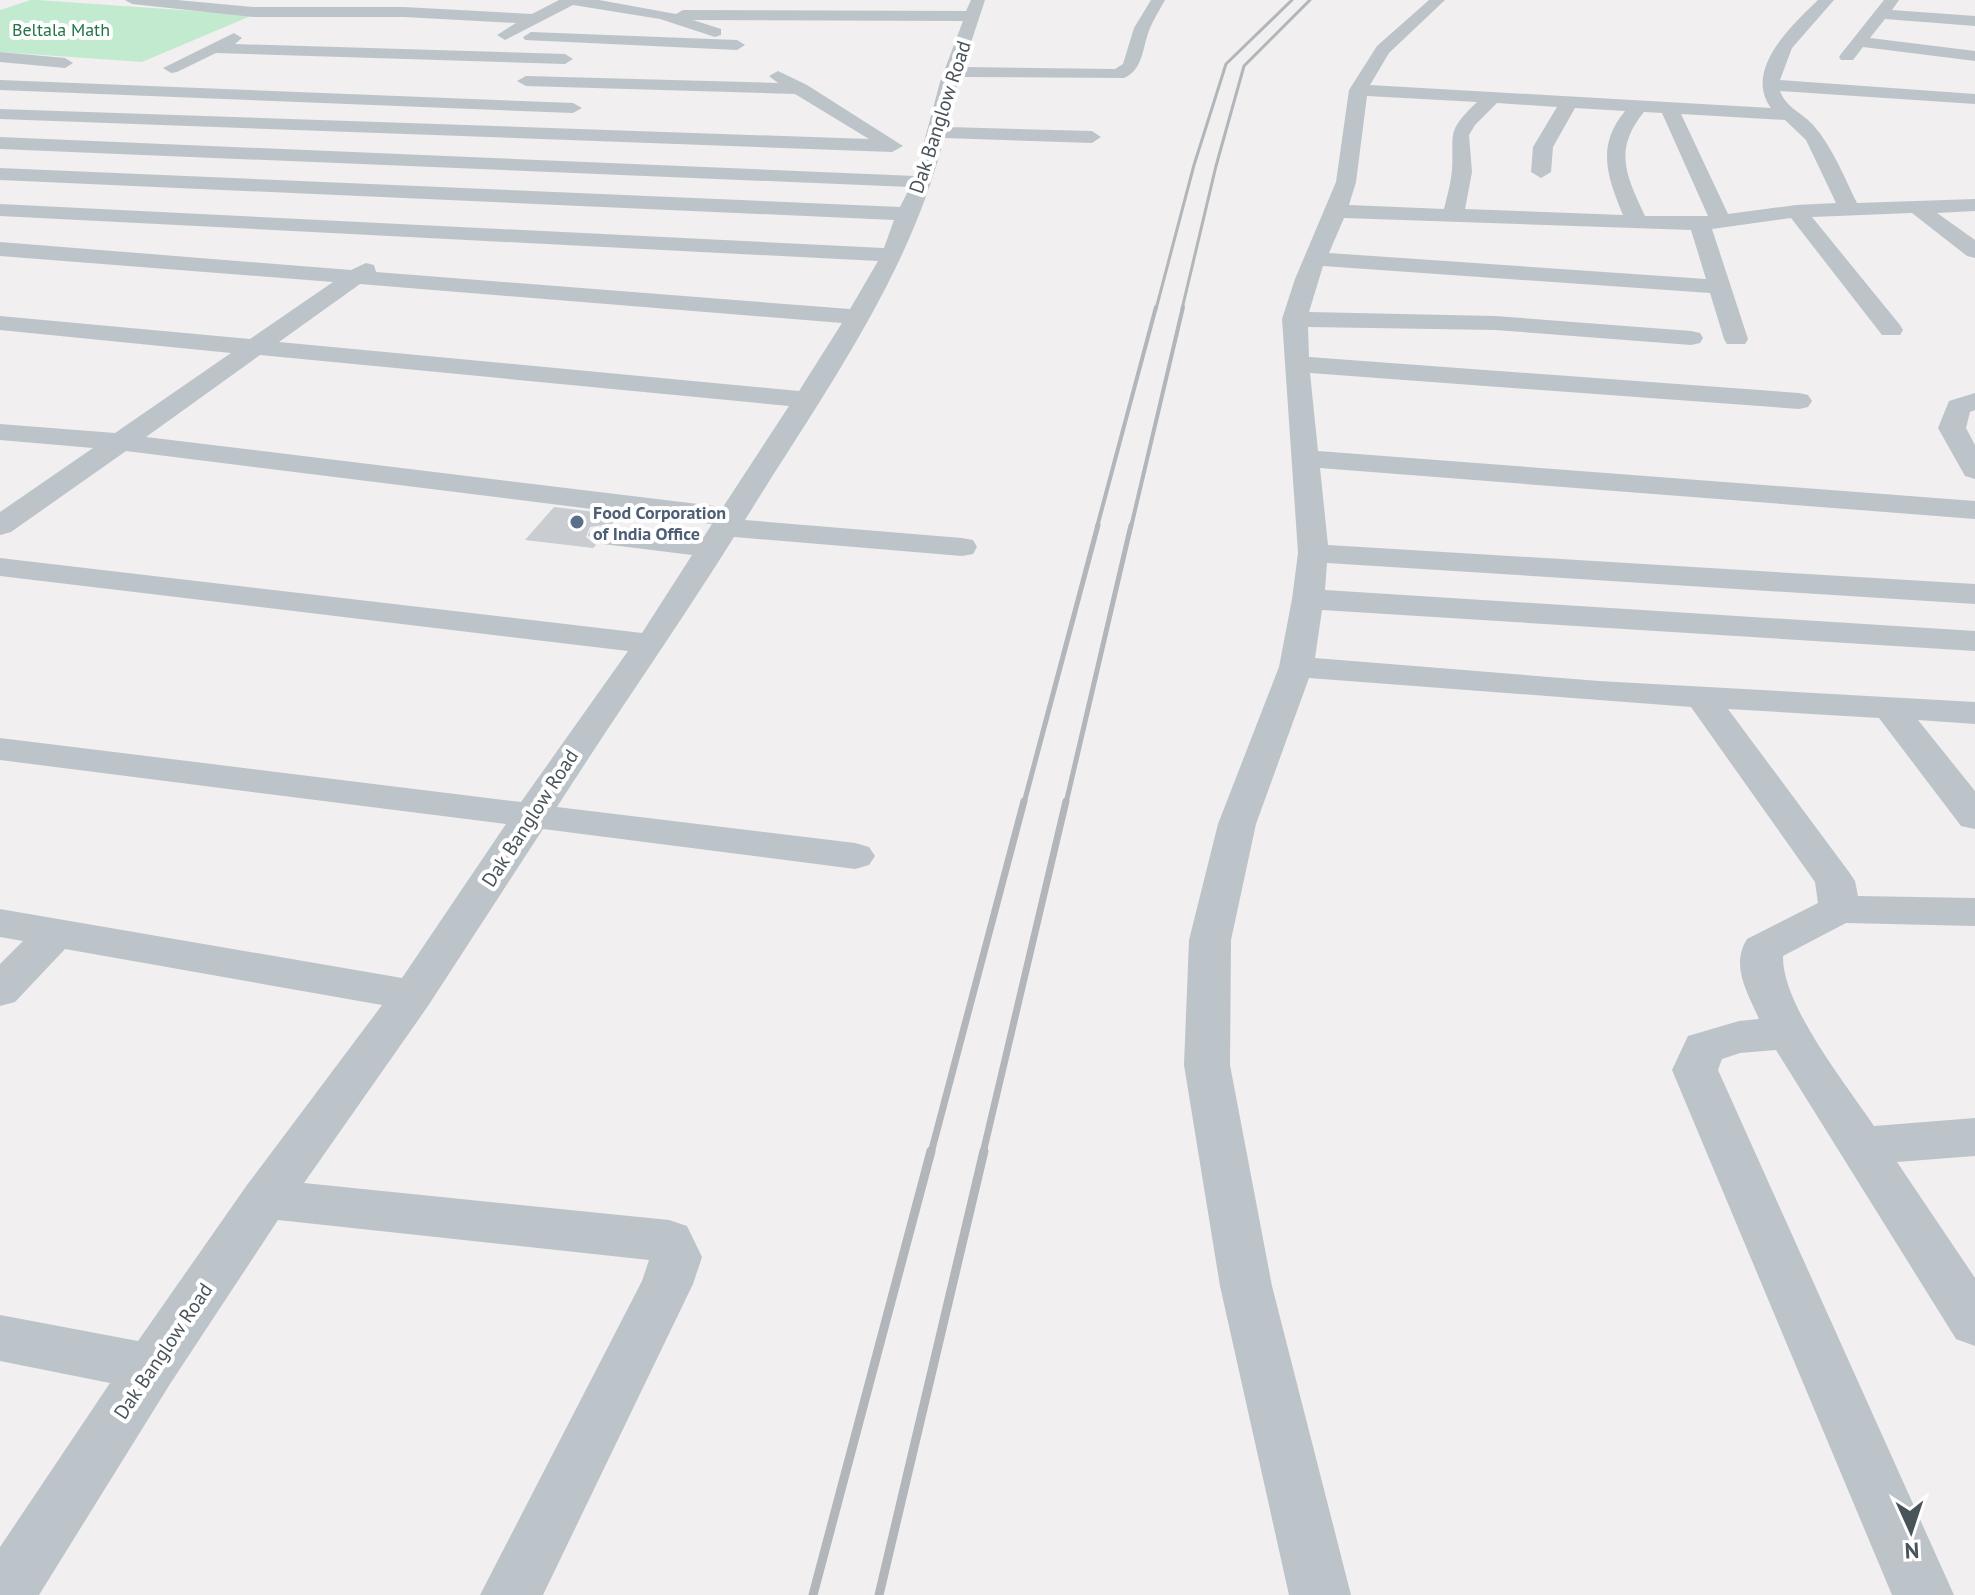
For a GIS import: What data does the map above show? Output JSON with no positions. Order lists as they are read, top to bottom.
{
  "streets": {
    "street": ["Dak Banglow Road"]
  },
  "parks": ["Beltala Math"],
  "places": ["Food Corporation of India Office"],
  "north": "bottom"
}
